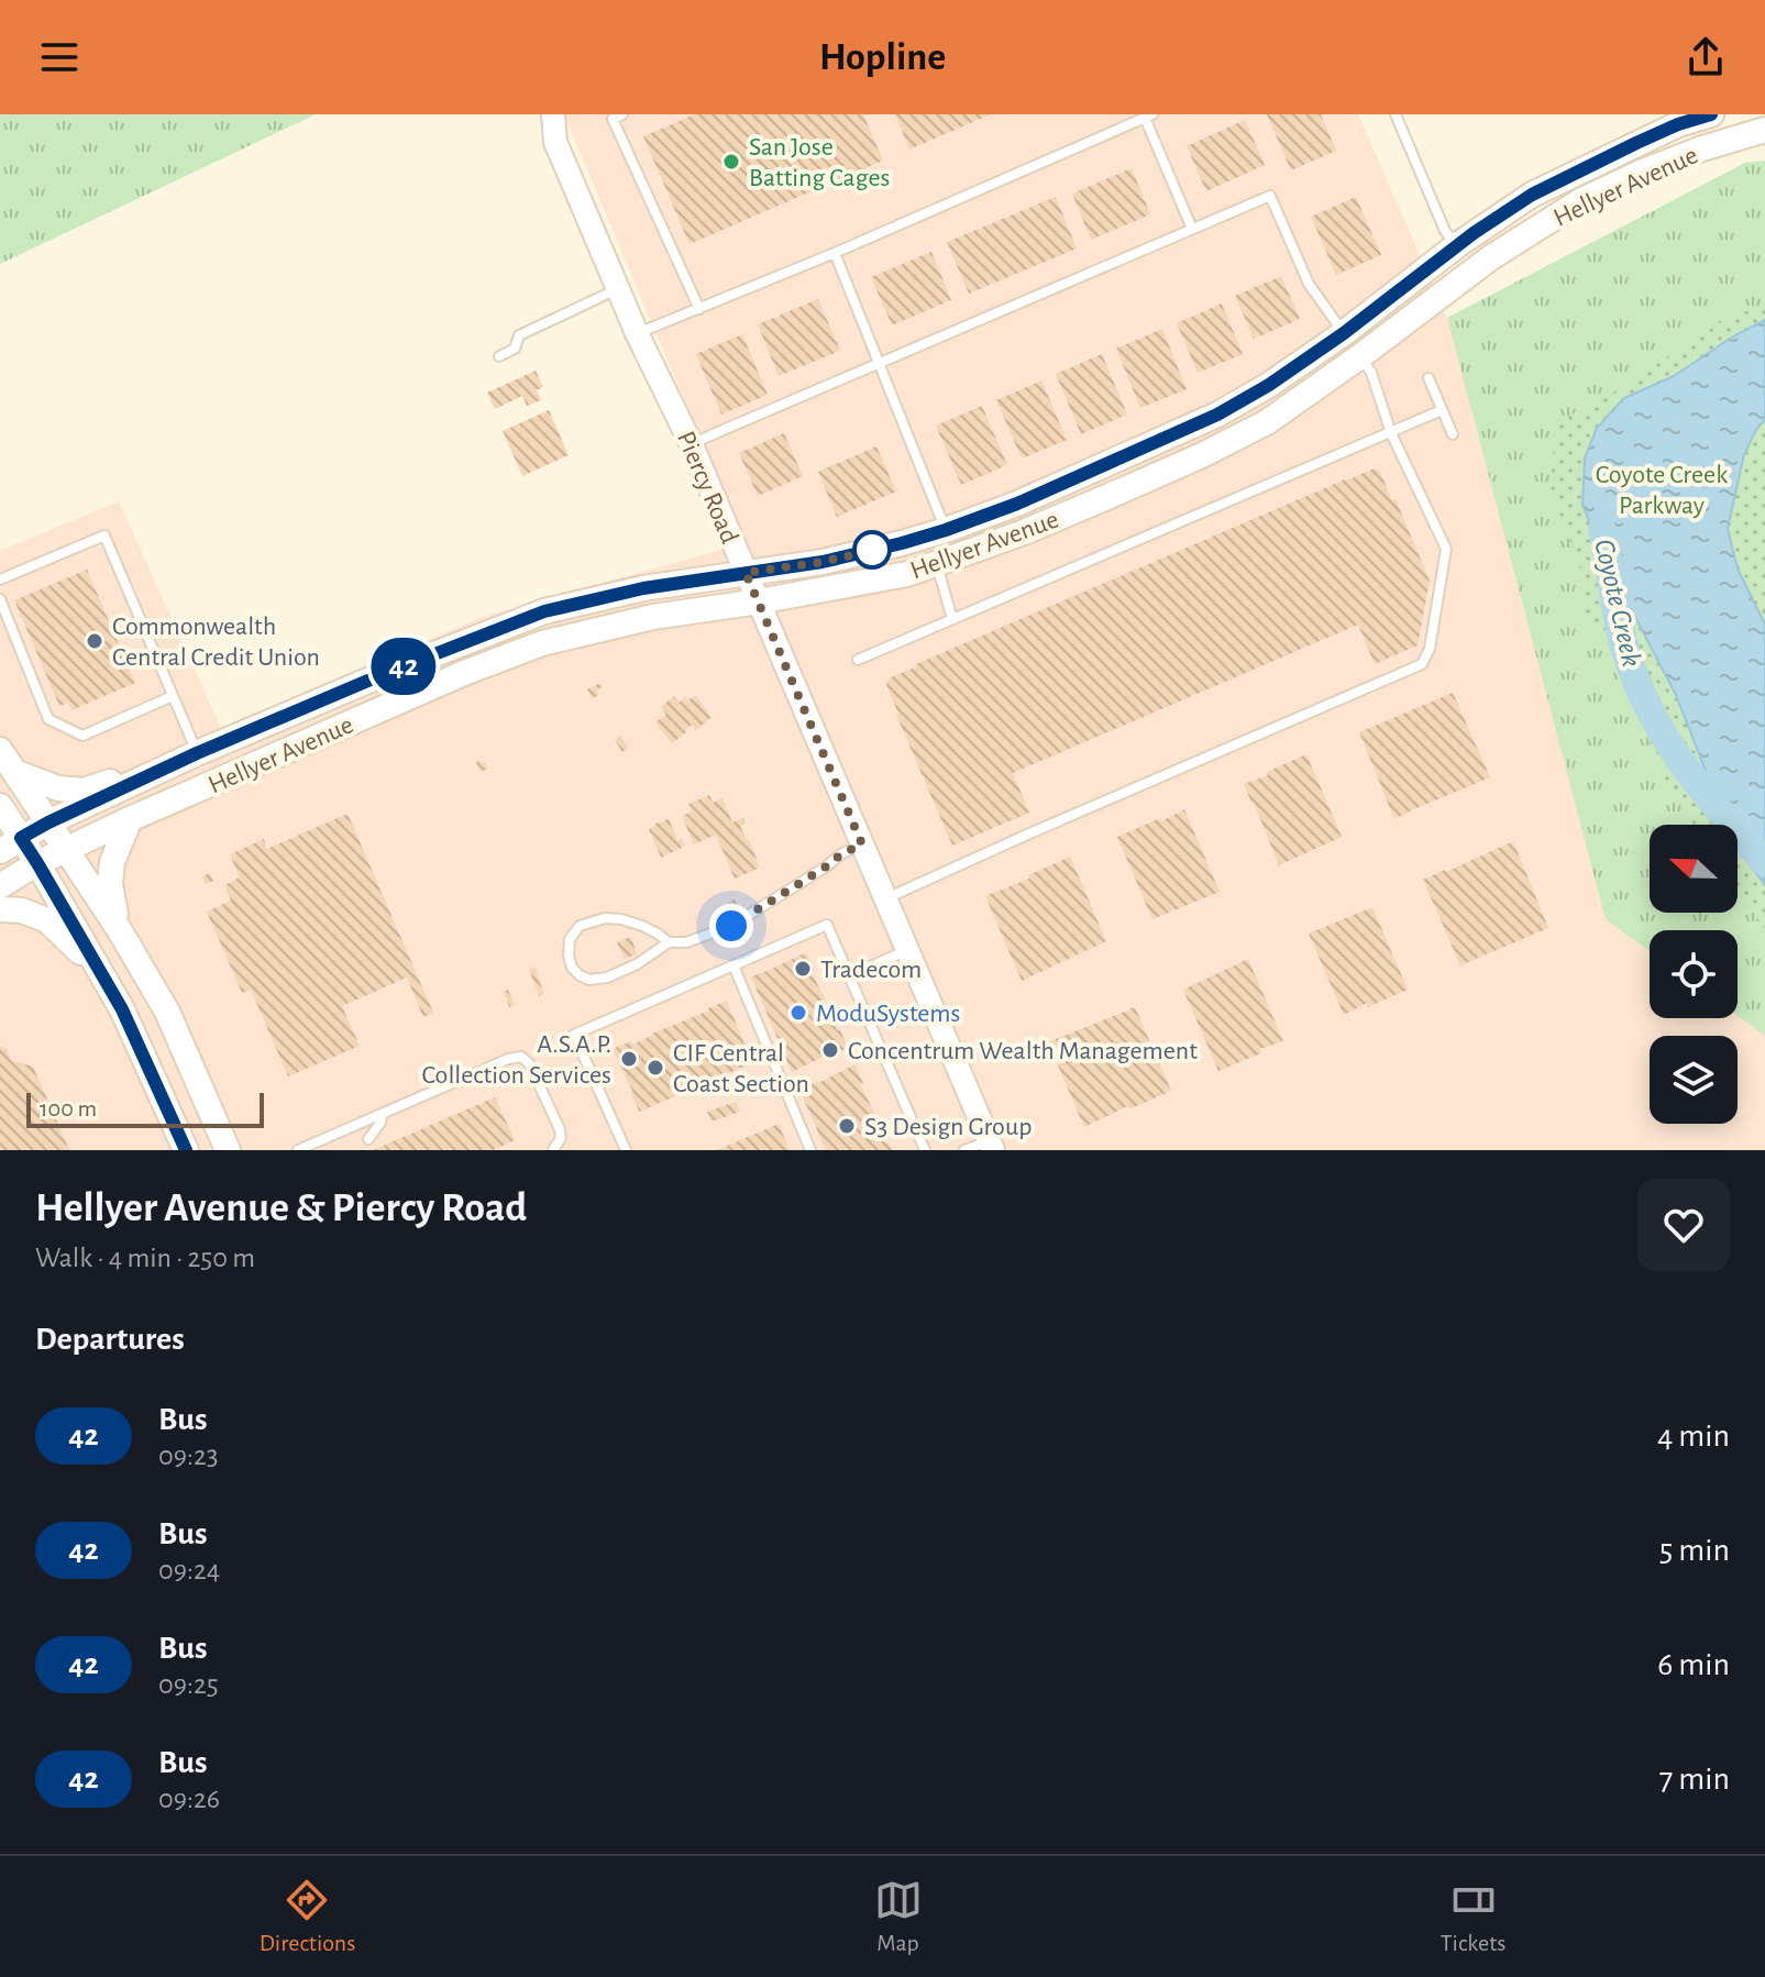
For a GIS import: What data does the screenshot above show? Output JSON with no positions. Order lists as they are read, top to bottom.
{
  "streets": {
    "main road": ["Hellyer Avenue"],
    "street": ["Piercy Road"]
  },
  "crossings": [
    ["Hellyer Avenue", "Piercy Road"]
  ],
  "water": ["Coyote Creek"],
  "parks": ["Coyote Creek Parkway"],
  "places": [
    "San Jose Batting Cages",
    "Commonwealth Central Credit Union",
    "Tradecom",
    "ModuSystems",
    "Concentrum Wealth Management",
    "A.S.A.P. Collection Services",
    "CIF Central Coast Section",
    "S3 Design Group"
  ],
  "lines": ["bus line 42"],
  "scale_bar": "100 m",
  "north": "left",
  "page": {
    "header": "Hopline",
    "on_map": "42",
    "scale": "100 m",
    "heading": [
      ["Hellyer Avenue & Piercy Road", "Walk · 4 min · 250 m"],
      "Departures"
    ],
    "list": [
      {
        "mark": "42",
        "name": "Bus",
        "note": "09:23",
        "value": "4 min"
      },
      {
        "mark": "42",
        "name": "Bus",
        "note": "09:24",
        "value": "5 min"
      },
      {
        "mark": "42",
        "name": "Bus",
        "note": "09:25",
        "value": "6 min"
      },
      {
        "mark": "42",
        "name": "Bus",
        "note": "09:26",
        "value": "7 min"
      }
    ],
    "tabs": ["Directions", "Map", "Tickets"]
  }
}
